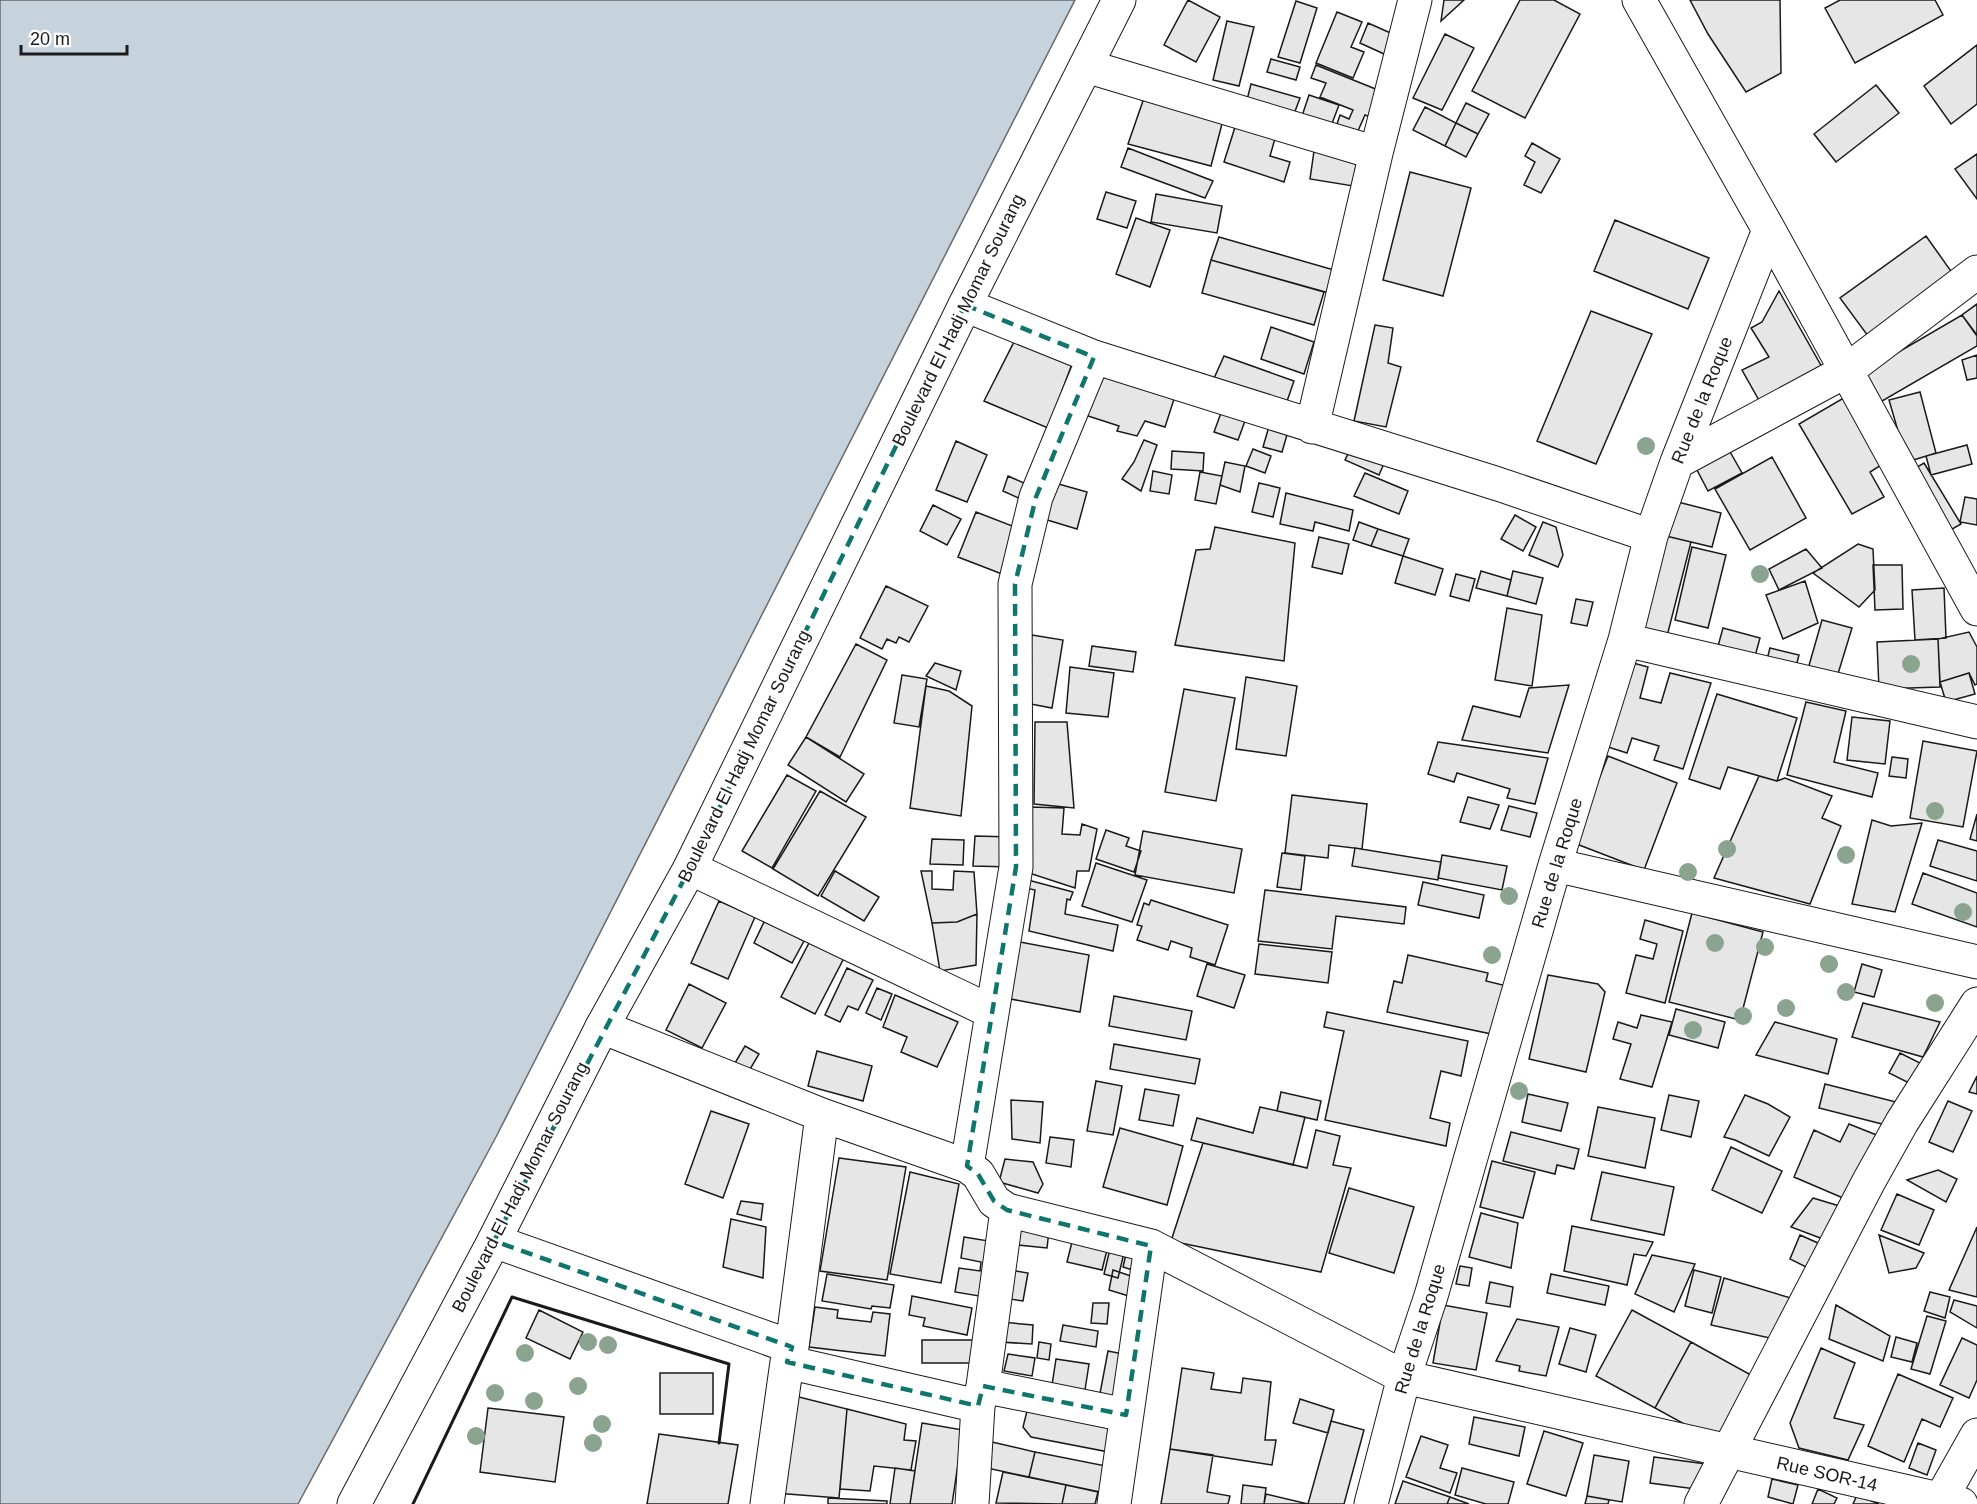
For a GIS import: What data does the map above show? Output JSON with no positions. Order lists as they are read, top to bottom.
{
  "streets": {
    "main road": ["Boulevard El Hadj Momar Sourang", "Rue de la Roque", "Rue SOR-14"]
  },
  "crossings": [
    ["Rue de la Roque", "Rue SOR-14"]
  ],
  "scale_bar": "20 m"
}
